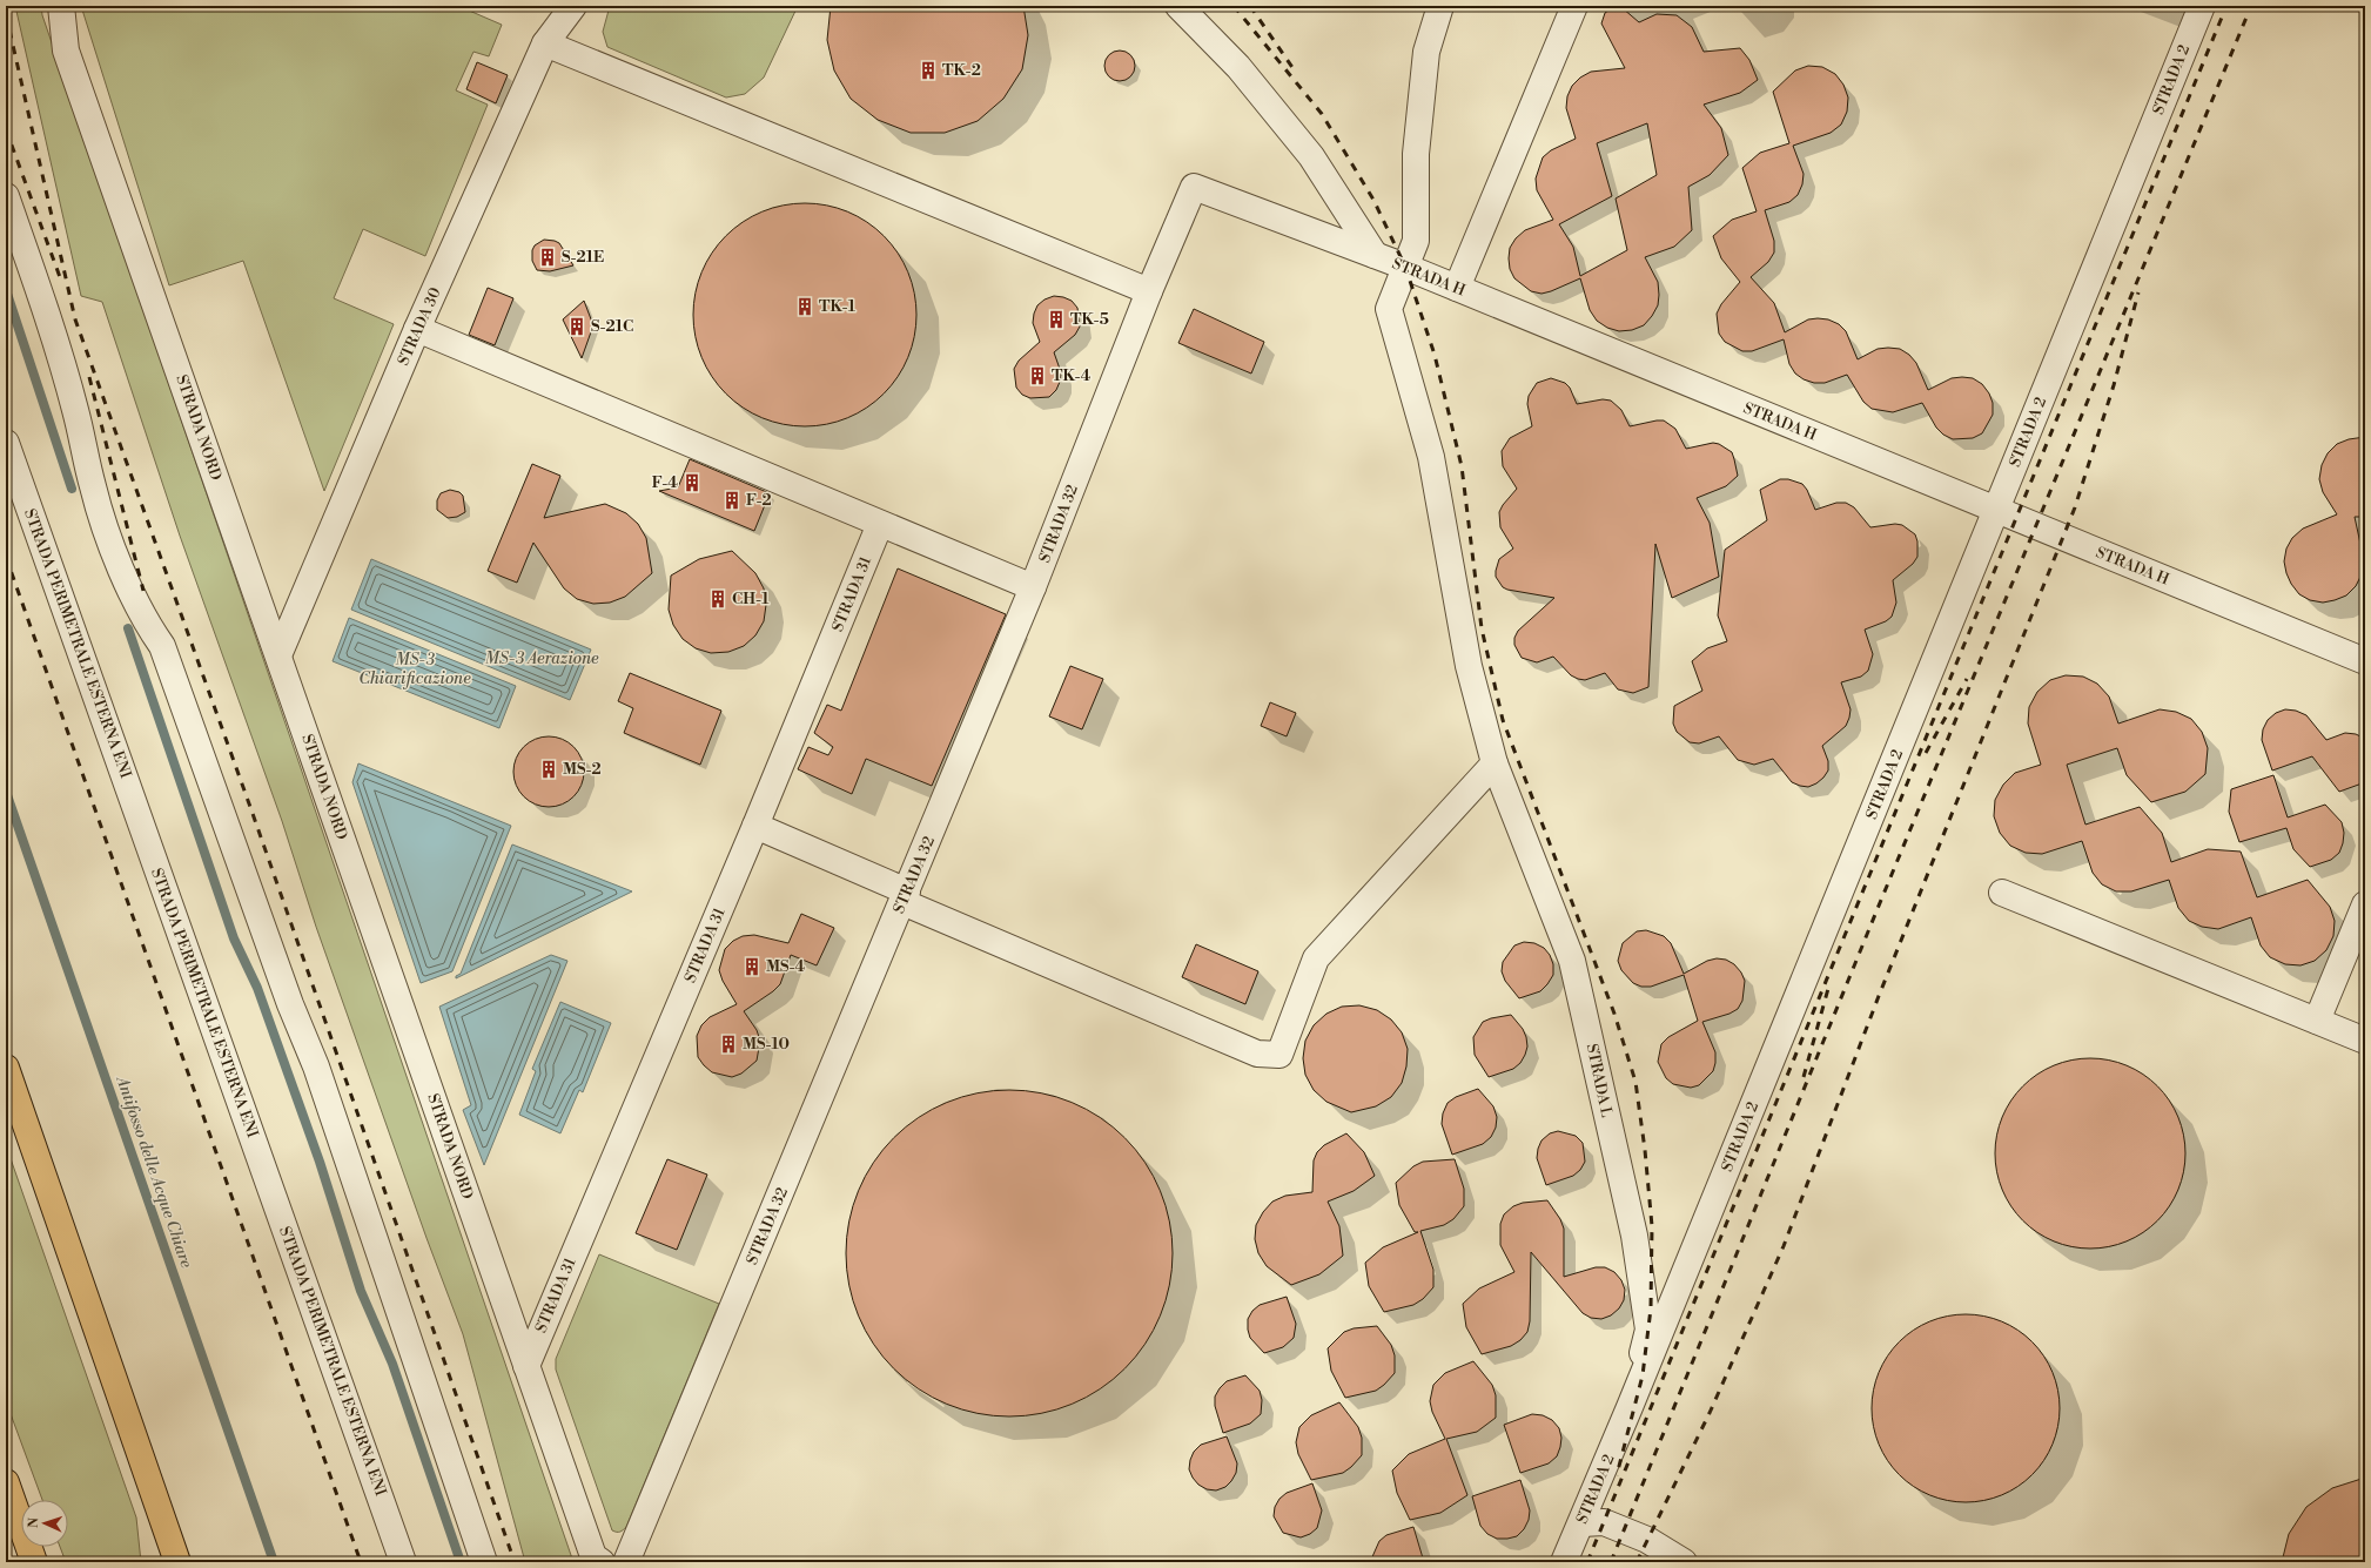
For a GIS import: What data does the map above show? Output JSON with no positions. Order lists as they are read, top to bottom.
{
  "streets": {
    "lane": [
      "STRADA 2",
      "STRADA H",
      "STRADA 30",
      "STRADA NORD",
      "STRADA 32",
      "STRADA 31",
      "STRADA PERIMETRALE ESTERNA ENI",
      "STRADA L"
    ]
  },
  "crossings": [
    ["STRADA 2", "STRADA H"],
    ["STRADA 2", "STRADA L"],
    ["STRADA H", "STRADA 32"],
    ["STRADA H", "STRADA L"],
    ["STRADA 30", "STRADA NORD"],
    ["STRADA NORD", "STRADA 31"]
  ],
  "water": ["MS-3 Aerazione", "MS-3 Chiarificazione", "Antifosso delle Acque Chiare"],
  "places": {
    "building": [
      "TK-2",
      "S-21E",
      "TK-1",
      "TK-5",
      "S-21C",
      "TK-4",
      "F-4",
      "F-2",
      "CH-1",
      "MS-2",
      "MS-4",
      "MS-10"
    ]
  },
  "north": "left"
}
